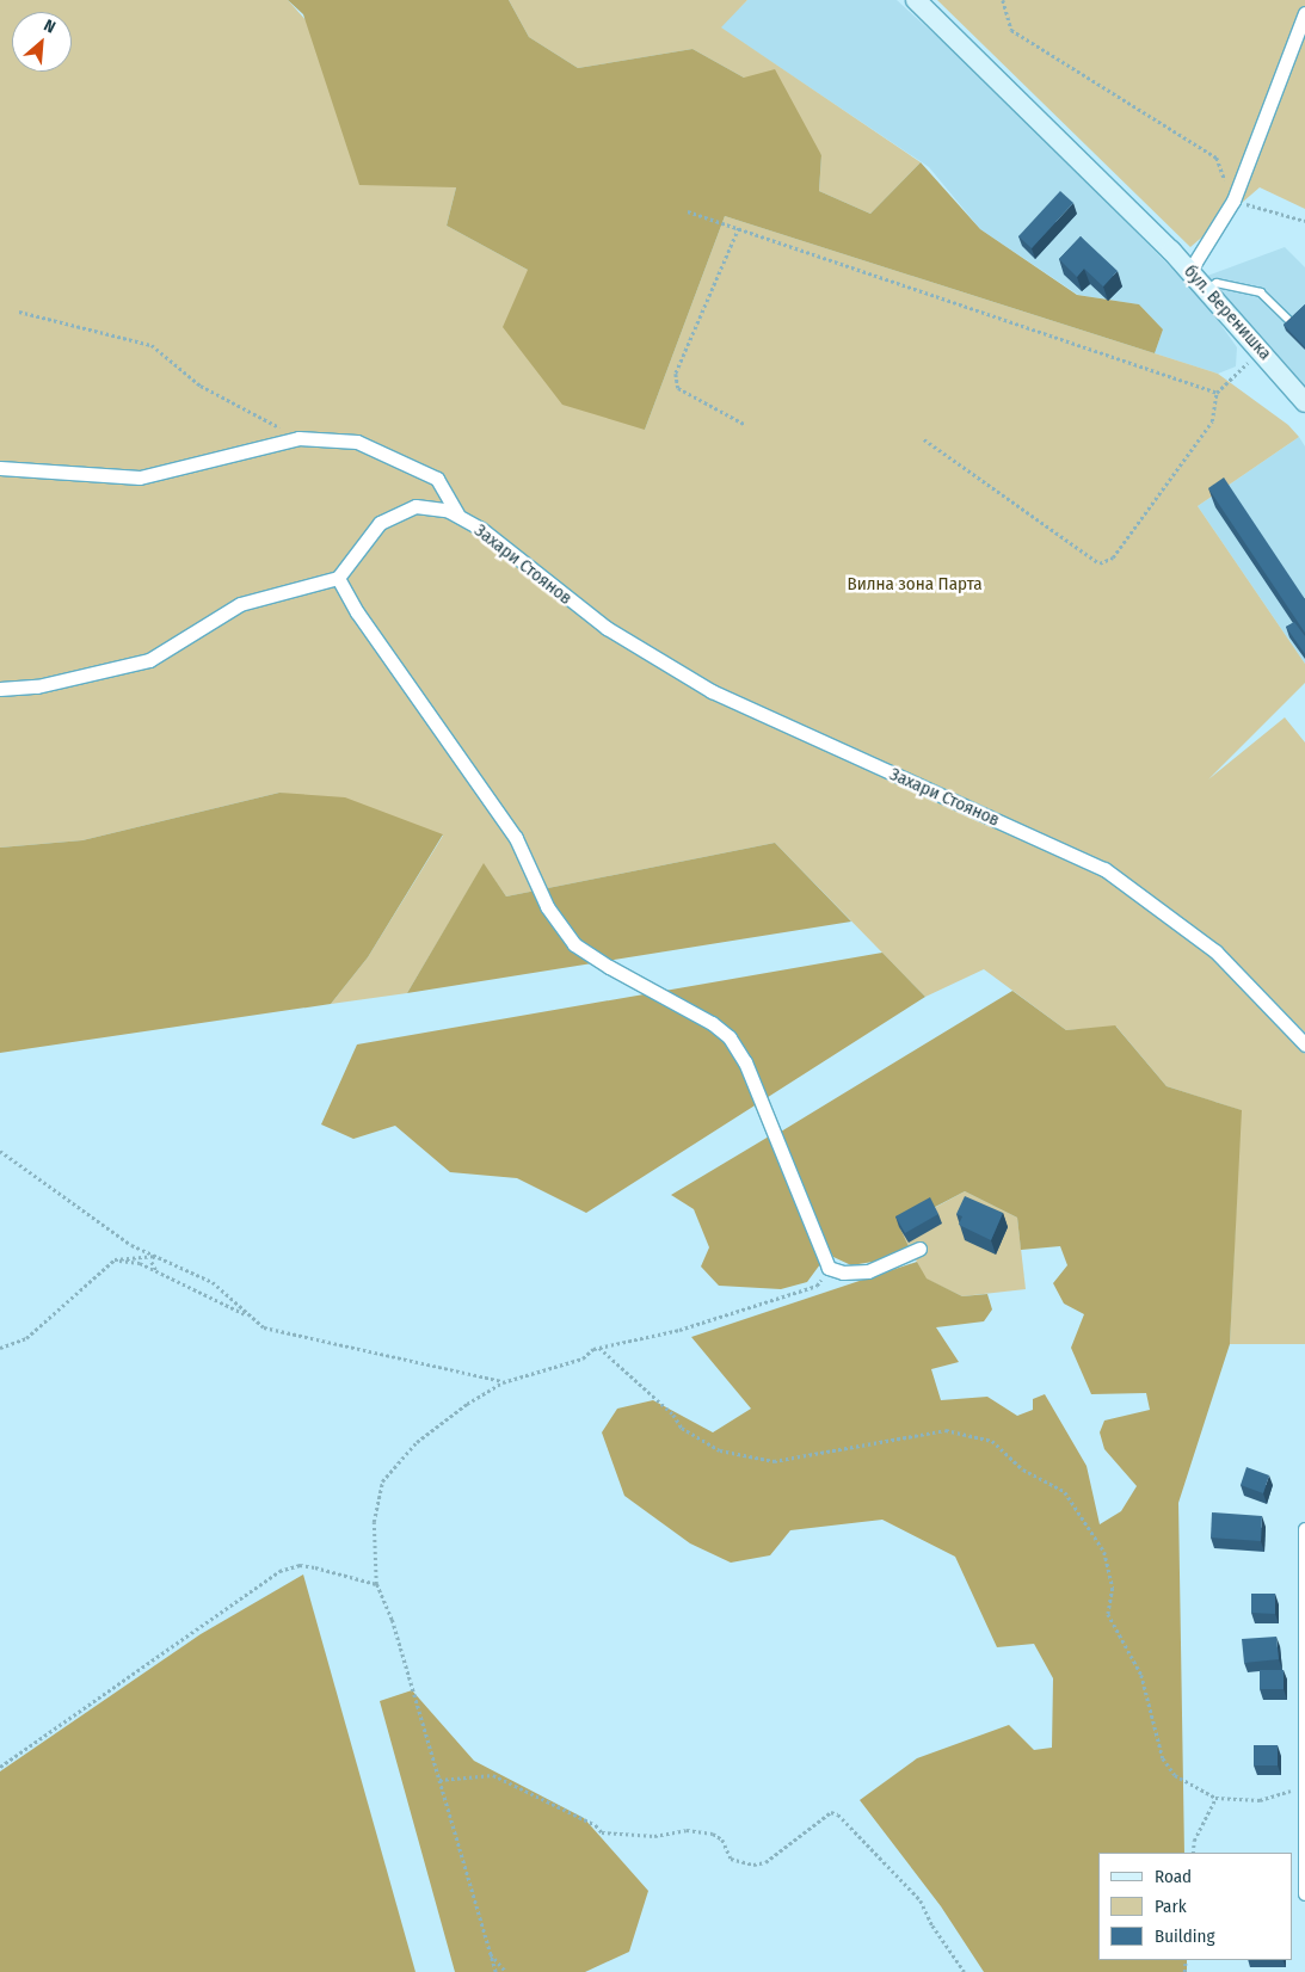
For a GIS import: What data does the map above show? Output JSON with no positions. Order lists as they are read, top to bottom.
{
  "streets": {
    "main road": ["бул. Веренишка"],
    "street": ["Захари Стоянов"]
  },
  "parks": ["Вилна зона Парта"],
  "legend": ["Road", "Park", "Building"],
  "north": "top right"
}
